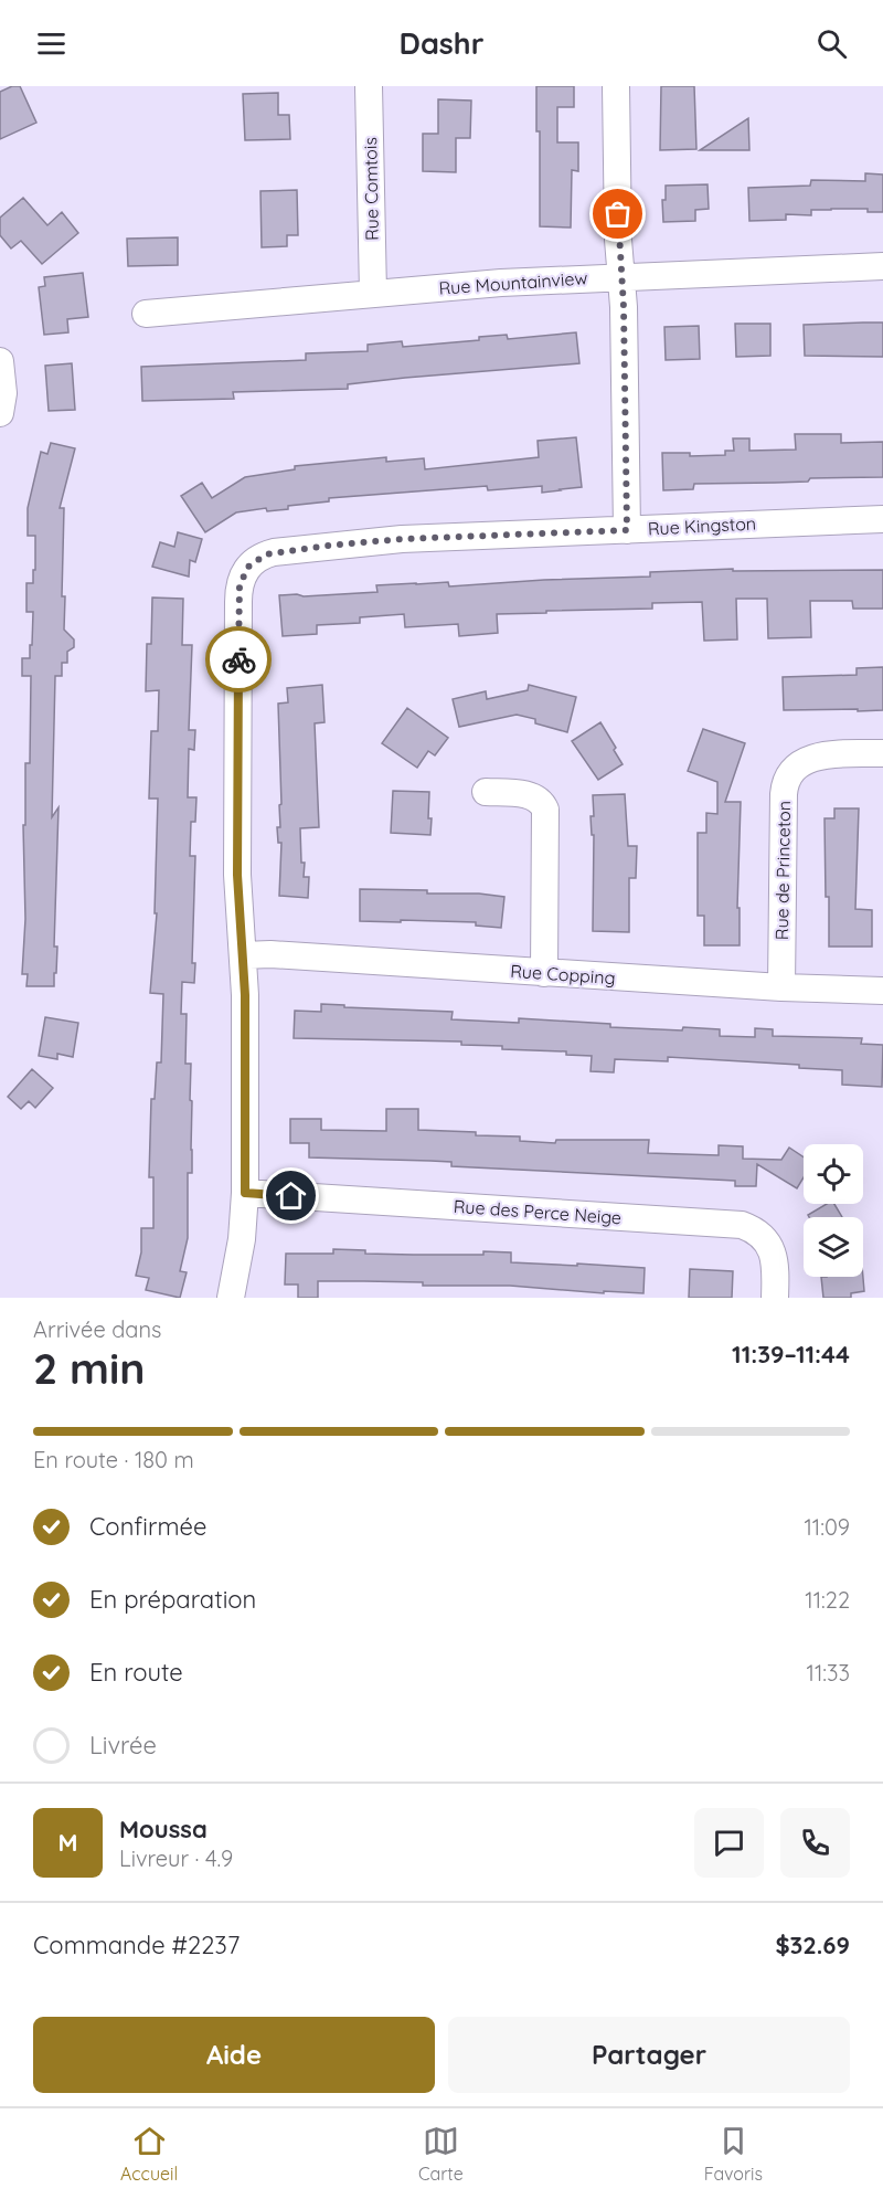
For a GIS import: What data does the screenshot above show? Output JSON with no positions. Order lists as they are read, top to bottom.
{
  "streets": {
    "street": [
      "Rue Comtois",
      "Rue Mountainview",
      "Rue Kingston",
      "Rue de Princeton",
      "Rue Copping",
      "Rue des Perce Neige"
    ]
  },
  "crossings": [
    ["Rue Comtois", "Rue Mountainview"],
    ["Rue Kingston", "Rue Copping"],
    ["Rue de Princeton", "Rue Copping"]
  ],
  "page": {
    "header": "Dashr",
    "heading": ["2 min", "Arrivée dans", "11:39–11:44"],
    "panel": [
      "Moussa",
      "Livreur · 4.9",
      "Commande #2237",
      "$32.69"
    ],
    "bar": "En route · 180 m",
    "list": [
      ["Confirmée", "11:09"],
      ["En préparation", "11:22"],
      ["En route", "11:33"],
      "Livrée"
    ],
    "round": "M",
    "buttons": ["Aide", "Partager"],
    "tabs": ["Accueil", "Carte", "Favoris"]
  }
}
